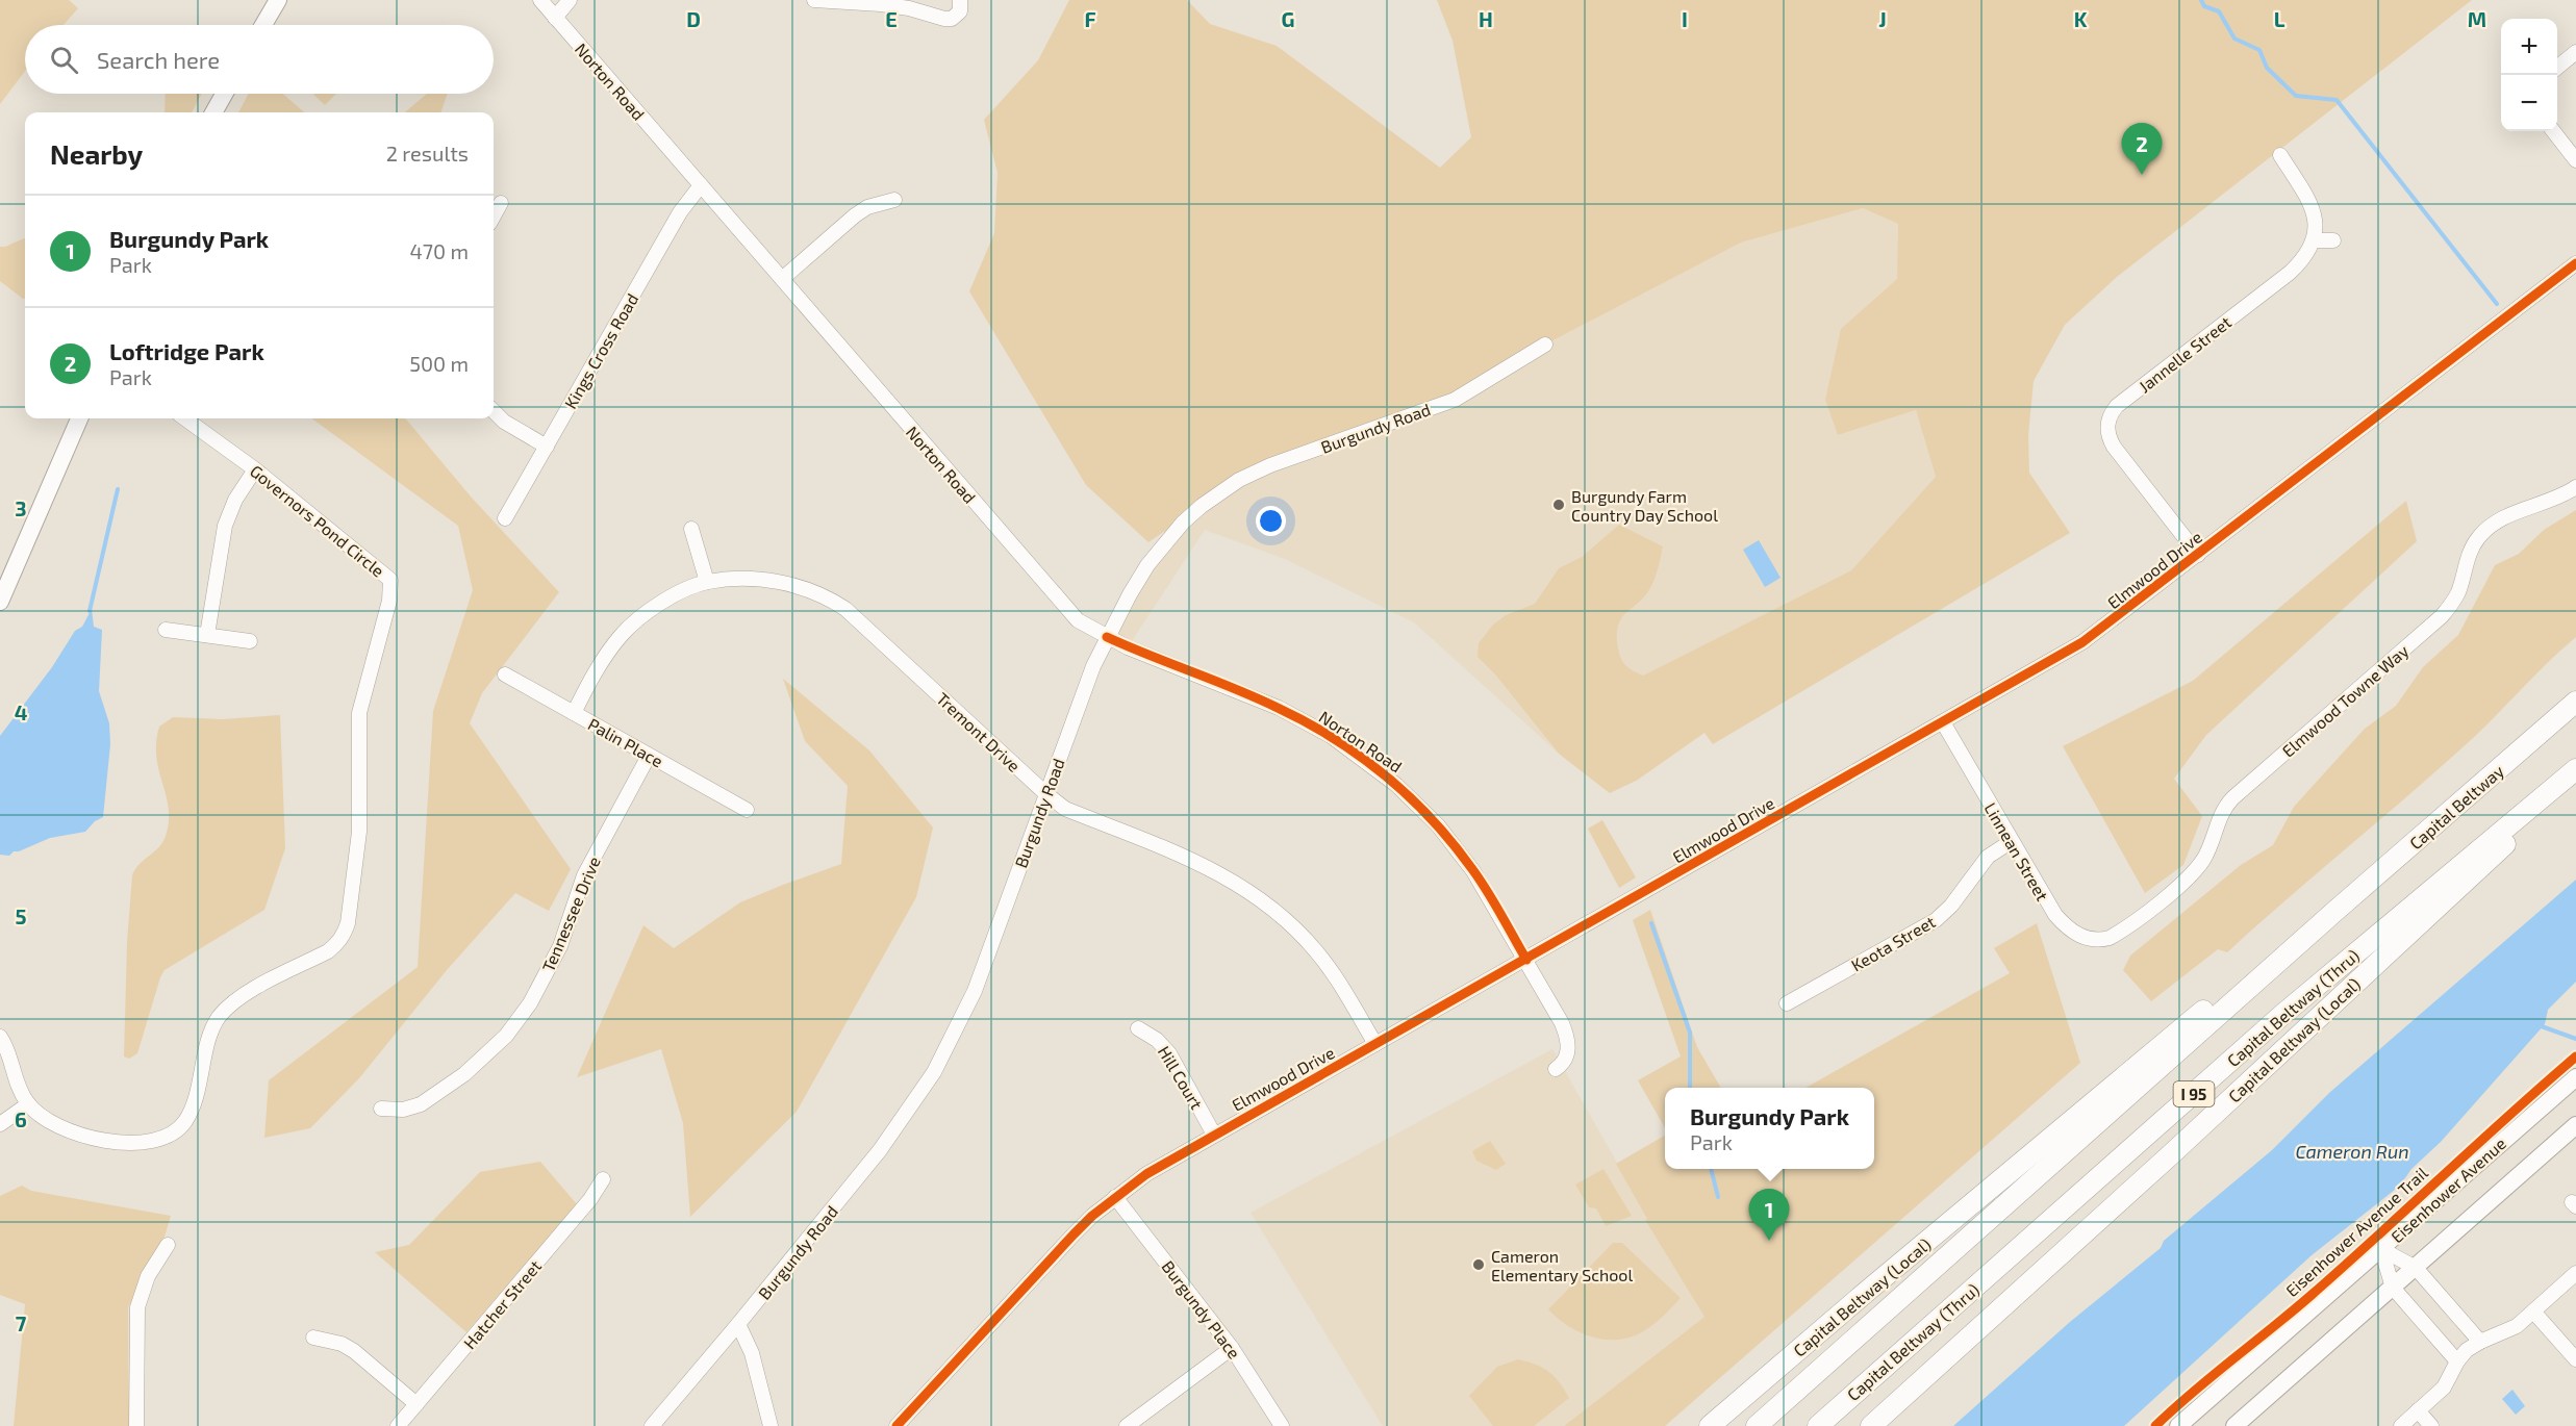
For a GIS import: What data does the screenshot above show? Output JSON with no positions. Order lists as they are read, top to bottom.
{
  "streets": {
    "highway": [
      "Capital Beltway",
      "Capital Beltway (Thru)",
      "Capital Beltway (Local)",
      "I 95"
    ],
    "main road": ["Eisenhower Avenue"],
    "street": [
      "Norton Road",
      "Kings Cross Road",
      "Jannelle Street",
      "Burgundy Road",
      "Governors Pond Circle",
      "Elmwood Drive",
      "Elmwood Towne Way",
      "Tremont Drive",
      "Palin Place",
      "Linnean Street",
      "Tennessee Drive",
      "Keota Street",
      "Hill Court",
      "Hatcher Street",
      "Burgundy Place"
    ],
    "cycle path": ["Eisenhower Avenue Trail"]
  },
  "crossings": [
    ["Norton Road", "Kings Cross Road"],
    ["Norton Road", "Burgundy Road"],
    ["Norton Road", "Elmwood Drive"],
    ["Jannelle Street", "Elmwood Drive"],
    ["Burgundy Road", "Tremont Drive"],
    ["Elmwood Drive", "Tremont Drive"],
    ["Elmwood Drive", "Linnean Street"],
    ["Elmwood Drive", "Hill Court"],
    ["Elmwood Drive", "Burgundy Place"],
    ["Elmwood Towne Way", "Linnean Street"],
    ["Tremont Drive", "Palin Place"],
    ["Palin Place", "Tennessee Drive"],
    ["Capital Beltway", "Capital Beltway (Local)"],
    ["Capital Beltway", "I 95"],
    ["Linnean Street", "Keota Street"],
    ["Capital Beltway (Local)", "I 95"]
  ],
  "water": ["Cameron Run"],
  "places": ["Burgundy Farm Country Day School", "Cameron Elementary School"],
  "page": {
    "map_buttons": ["+", "−"],
    "search": "Search here",
    "heading": ["Nearby", "2 results"],
    "pins": ["2", "1"],
    "list": [
      {
        "mark": "1",
        "name": "Burgundy Park",
        "note": "Park",
        "value": "470 m"
      },
      {
        "mark": "2",
        "name": "Loftridge Park",
        "note": "Park",
        "value": "500 m"
      }
    ],
    "popup": ["Burgundy Park", "Park"]
  },
  "grid": {
    "columns": [
      "D",
      "E",
      "F",
      "G",
      "H",
      "I",
      "J",
      "K",
      "L",
      "M"
    ],
    "rows": [
      "3",
      "4",
      "5",
      "6",
      "7"
    ]
  }
}
